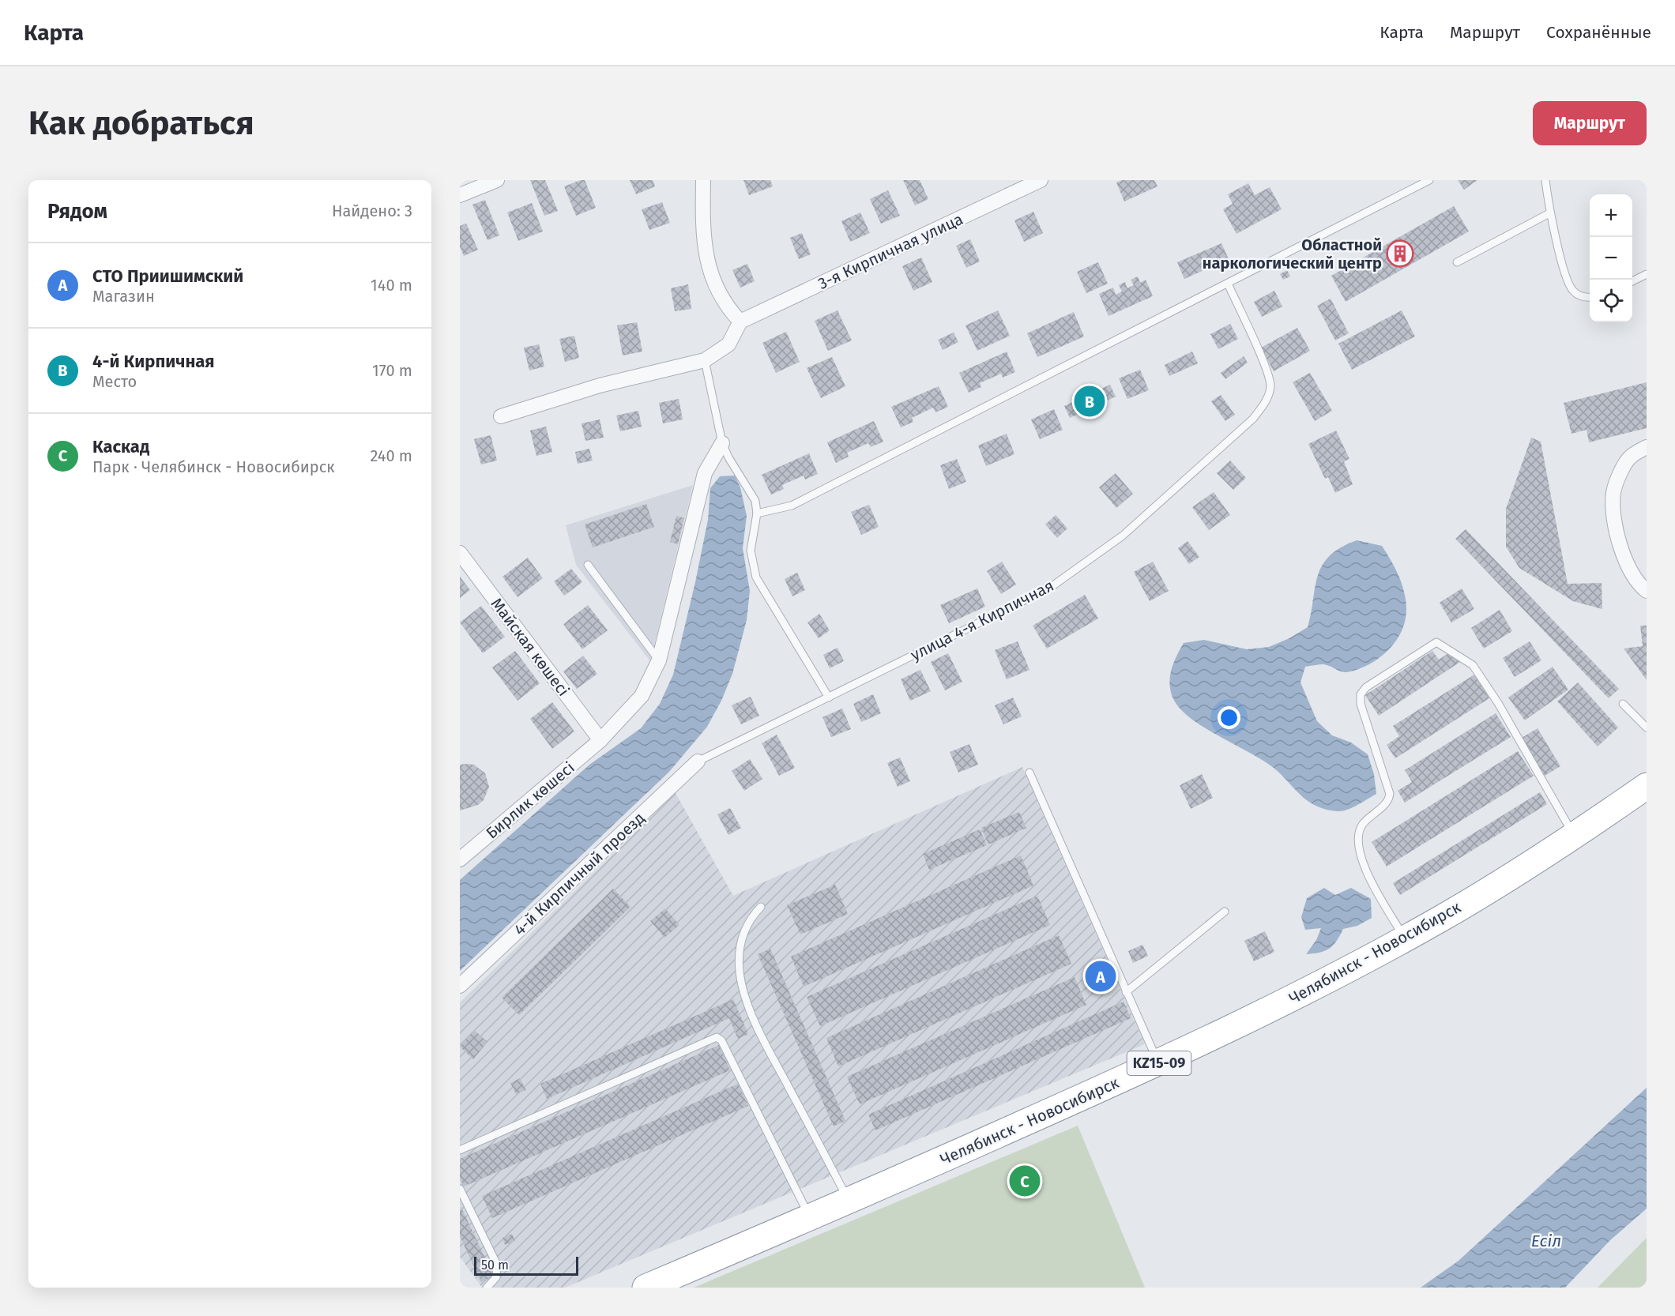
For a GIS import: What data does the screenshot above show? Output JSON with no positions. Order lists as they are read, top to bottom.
{
  "streets": {
    "highway": ["Челябинск - Новосибирск", "KZ15-09"],
    "street": [
      "3-я Кирпичная улица",
      "Майская көшесі",
      "Бирлик көшесі",
      "4-й Кирпичный проезд"
    ],
    "lane": ["улица 4-я Кирпичная"]
  },
  "crossings": [
    ["улица 4-я Кирпичная", "4-й Кирпичный проезд"],
    ["Майская көшесі", "Бирлик көшесі"]
  ],
  "water": ["Есіл"],
  "places": {
    "building": ["Областной наркологический центр"]
  },
  "scale_bar": "50 m",
  "page": {
    "header": "Карта",
    "nav": ["Карта", "Маршрут", "Сохранённые"],
    "buttons": "Маршрут",
    "title": "Как добраться",
    "heading": ["Рядом", "Найдено: 3"],
    "map_buttons": ["+", "−"],
    "list": [
      {
        "mark": "A",
        "name": "СТО Приишимский",
        "note": "Магазин",
        "value": "140 m"
      },
      {
        "mark": "B",
        "name": "4-й Кирпичная",
        "note": "Место",
        "value": "170 m"
      },
      {
        "mark": "C",
        "name": "Каскад",
        "note": "Парк · Челябинск - Новосибирск",
        "value": "240 m"
      }
    ],
    "pins": ["B", "A", "C"],
    "scale": "50 m"
  }
}
